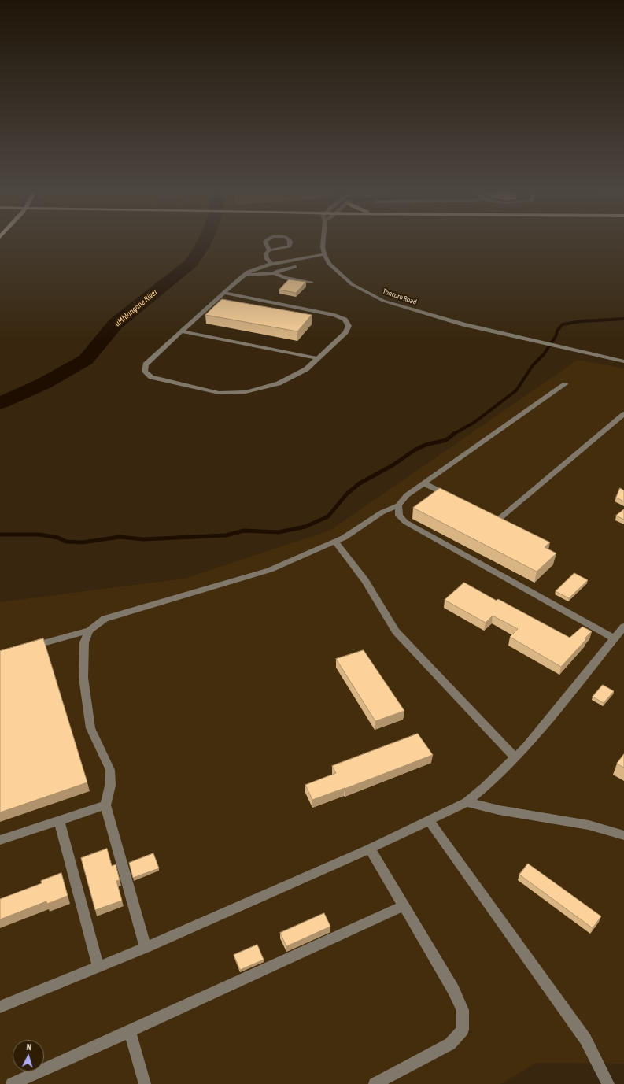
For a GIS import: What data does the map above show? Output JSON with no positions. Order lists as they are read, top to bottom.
{
  "streets": {
    "street": ["Toncoro Road"]
  },
  "water": ["uMhlangane River"],
  "north": "top"
}
